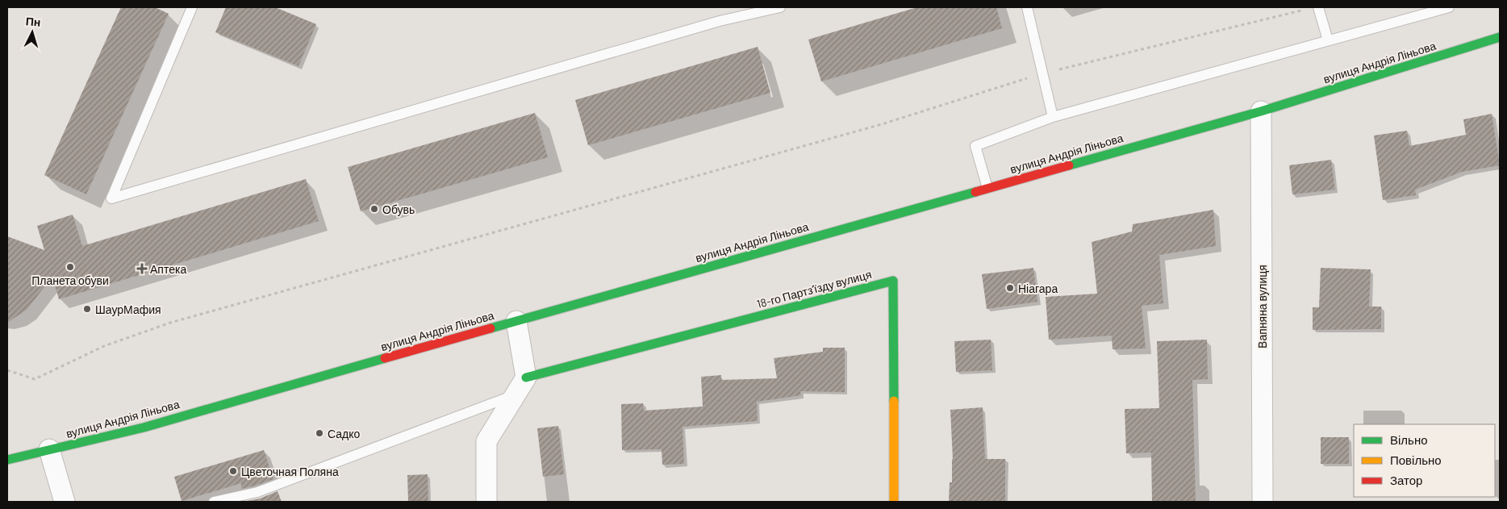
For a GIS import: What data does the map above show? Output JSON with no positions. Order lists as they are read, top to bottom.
{
  "streets": {
    "main road": ["вулиця Андрія Ліньова", "18-го Партз’їзду вулиця"],
    "street": ["Вапняна вулиця"]
  },
  "crossings": [
    ["вулиця Андрія Ліньова", "Вапняна вулиця"]
  ],
  "places": {
    "other": [
      "Обувь",
      "Планета обуви",
      "Ніагара",
      "ШаурМафия",
      "Садко",
      "Цветочная Поляна"
    ],
    "health": ["Аптека"]
  },
  "legend": ["Вільно", "Повільно", "Затор"],
  "north": "top"
}
